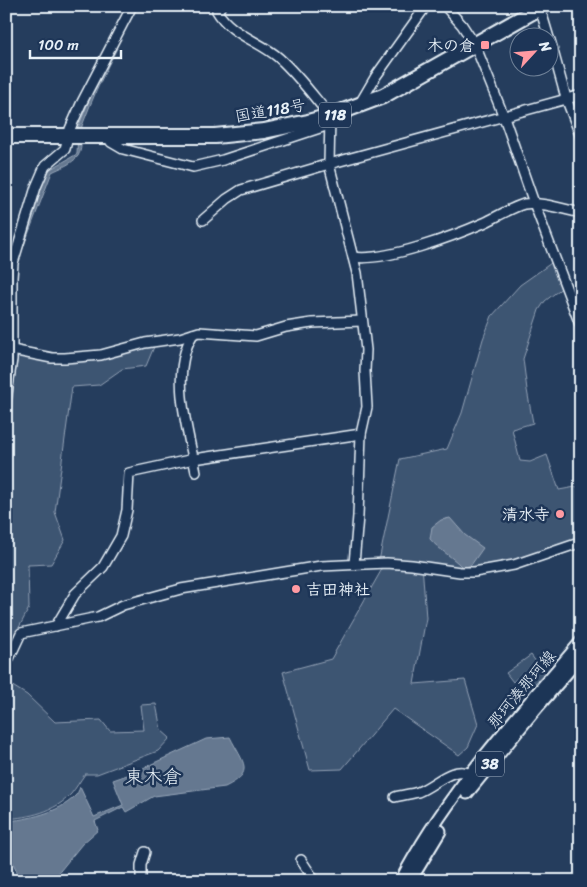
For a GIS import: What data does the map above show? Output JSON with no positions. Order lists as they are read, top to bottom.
{
  "streets": {
    "highway": ["国道118号", "118"],
    "main road": ["那珂湊那珂線", "38"]
  },
  "districts": ["東木倉"],
  "places": {
    "transit": ["木の倉"],
    "other": ["清水寺", "吉田神社"]
  },
  "scale_bar": "100 m",
  "north": "top right"
}
